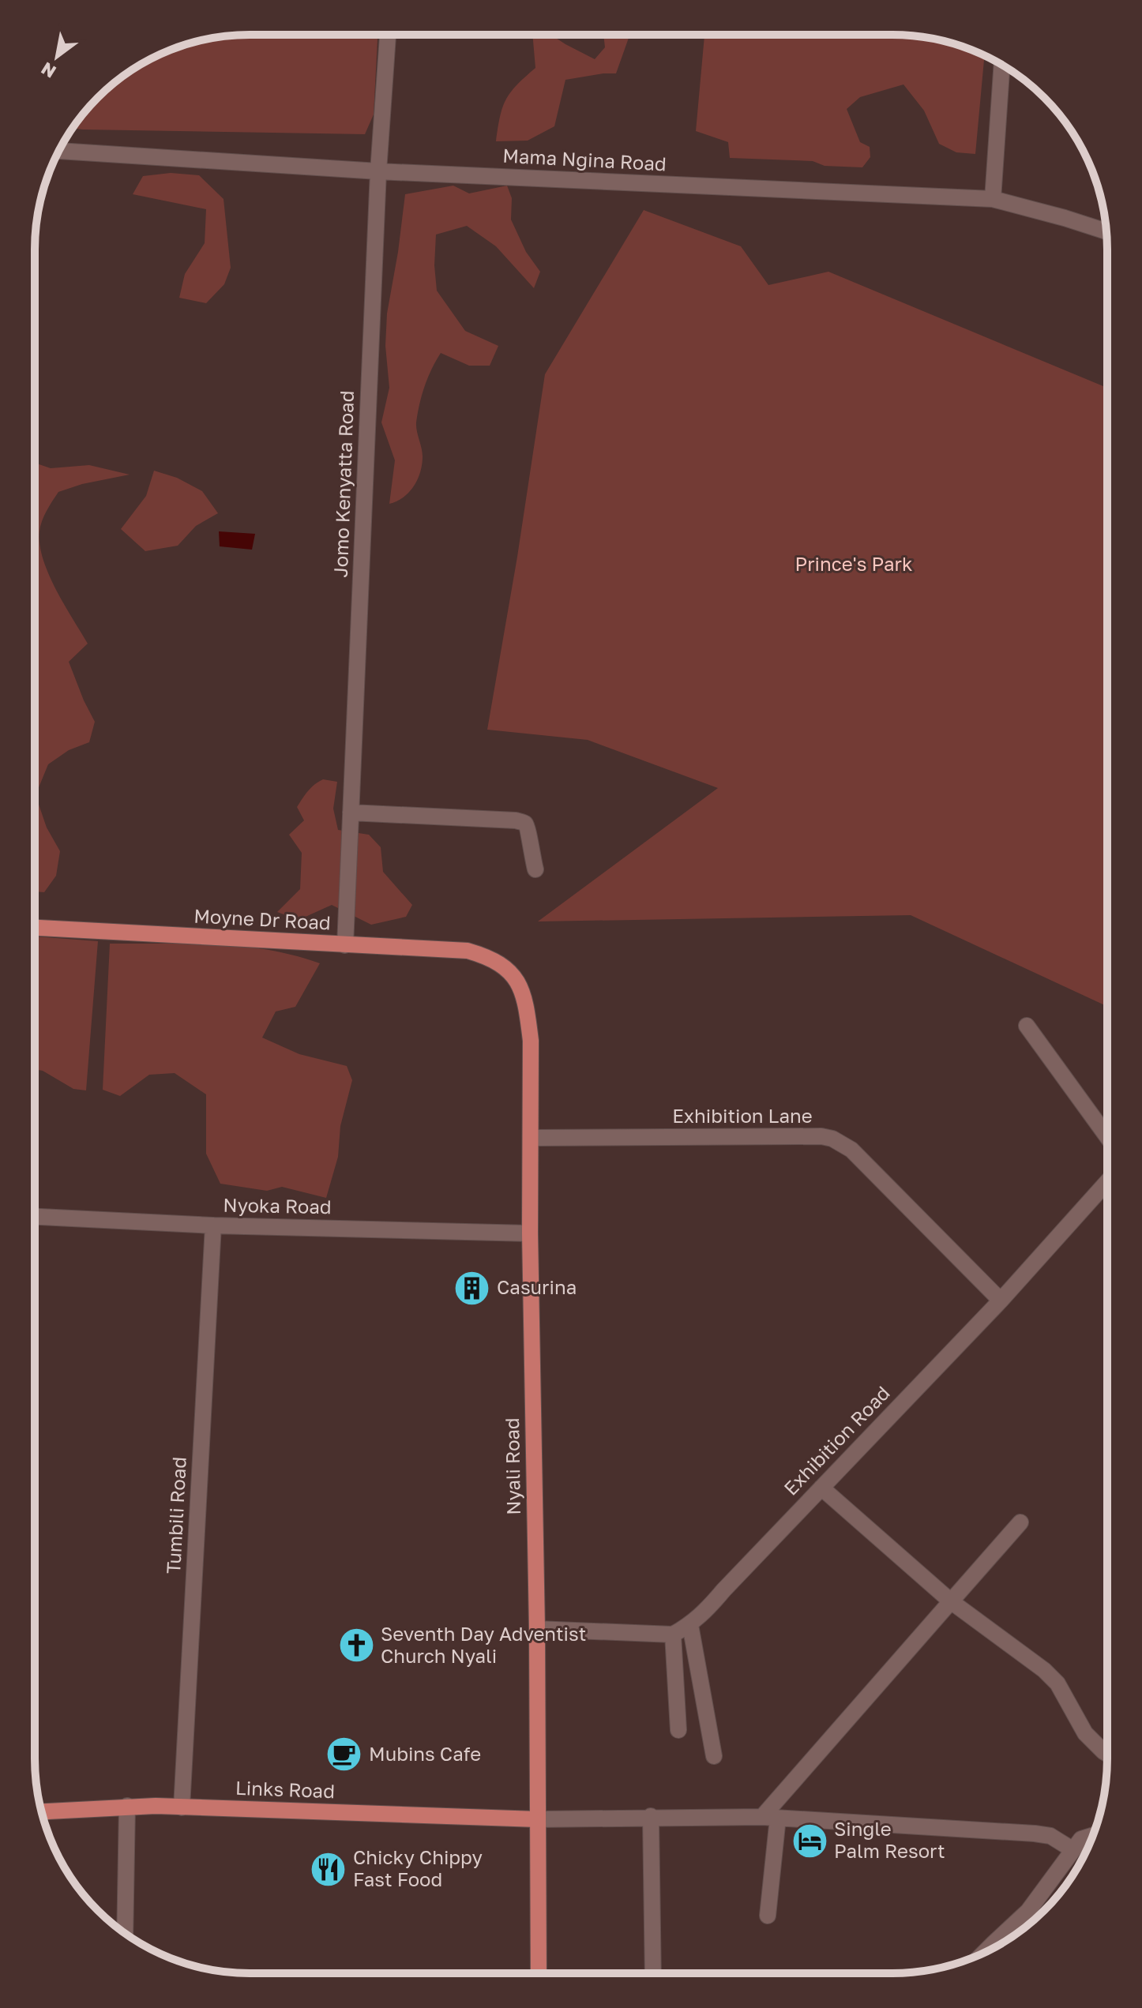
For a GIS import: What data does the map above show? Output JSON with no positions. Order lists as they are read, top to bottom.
{
  "streets": {
    "main road": ["Moyne Dr Road", "Nyali Road", "Links Road"],
    "street": [
      "Mama Ngina Road",
      "Jomo Kenyatta Road",
      "Exhibition Lane",
      "Nyoka Road",
      "Exhibition Road",
      "Tumbili Road"
    ]
  },
  "crossings": [
    ["Mama Ngina Road", "Jomo Kenyatta Road"],
    ["Jomo Kenyatta Road", "Moyne Dr Road"],
    ["Moyne Dr Road", "Nyali Road"],
    ["Exhibition Lane", "Exhibition Road"],
    ["Exhibition Lane", "Nyali Road"],
    ["Nyoka Road", "Nyali Road"],
    ["Nyoka Road", "Tumbili Road"],
    ["Nyali Road", "Links Road"],
    ["Tumbili Road", "Links Road"]
  ],
  "parks": ["Prince's Park"],
  "places": {
    "building": ["Casurina"],
    "church": ["Seventh Day Adventist Church Nyali"],
    "cafe": ["Mubins Cafe"],
    "hotel": ["Single Palm Resort"],
    "restaurant": ["Chicky Chippy Fast Food"]
  },
  "north": "bottom left"
}
